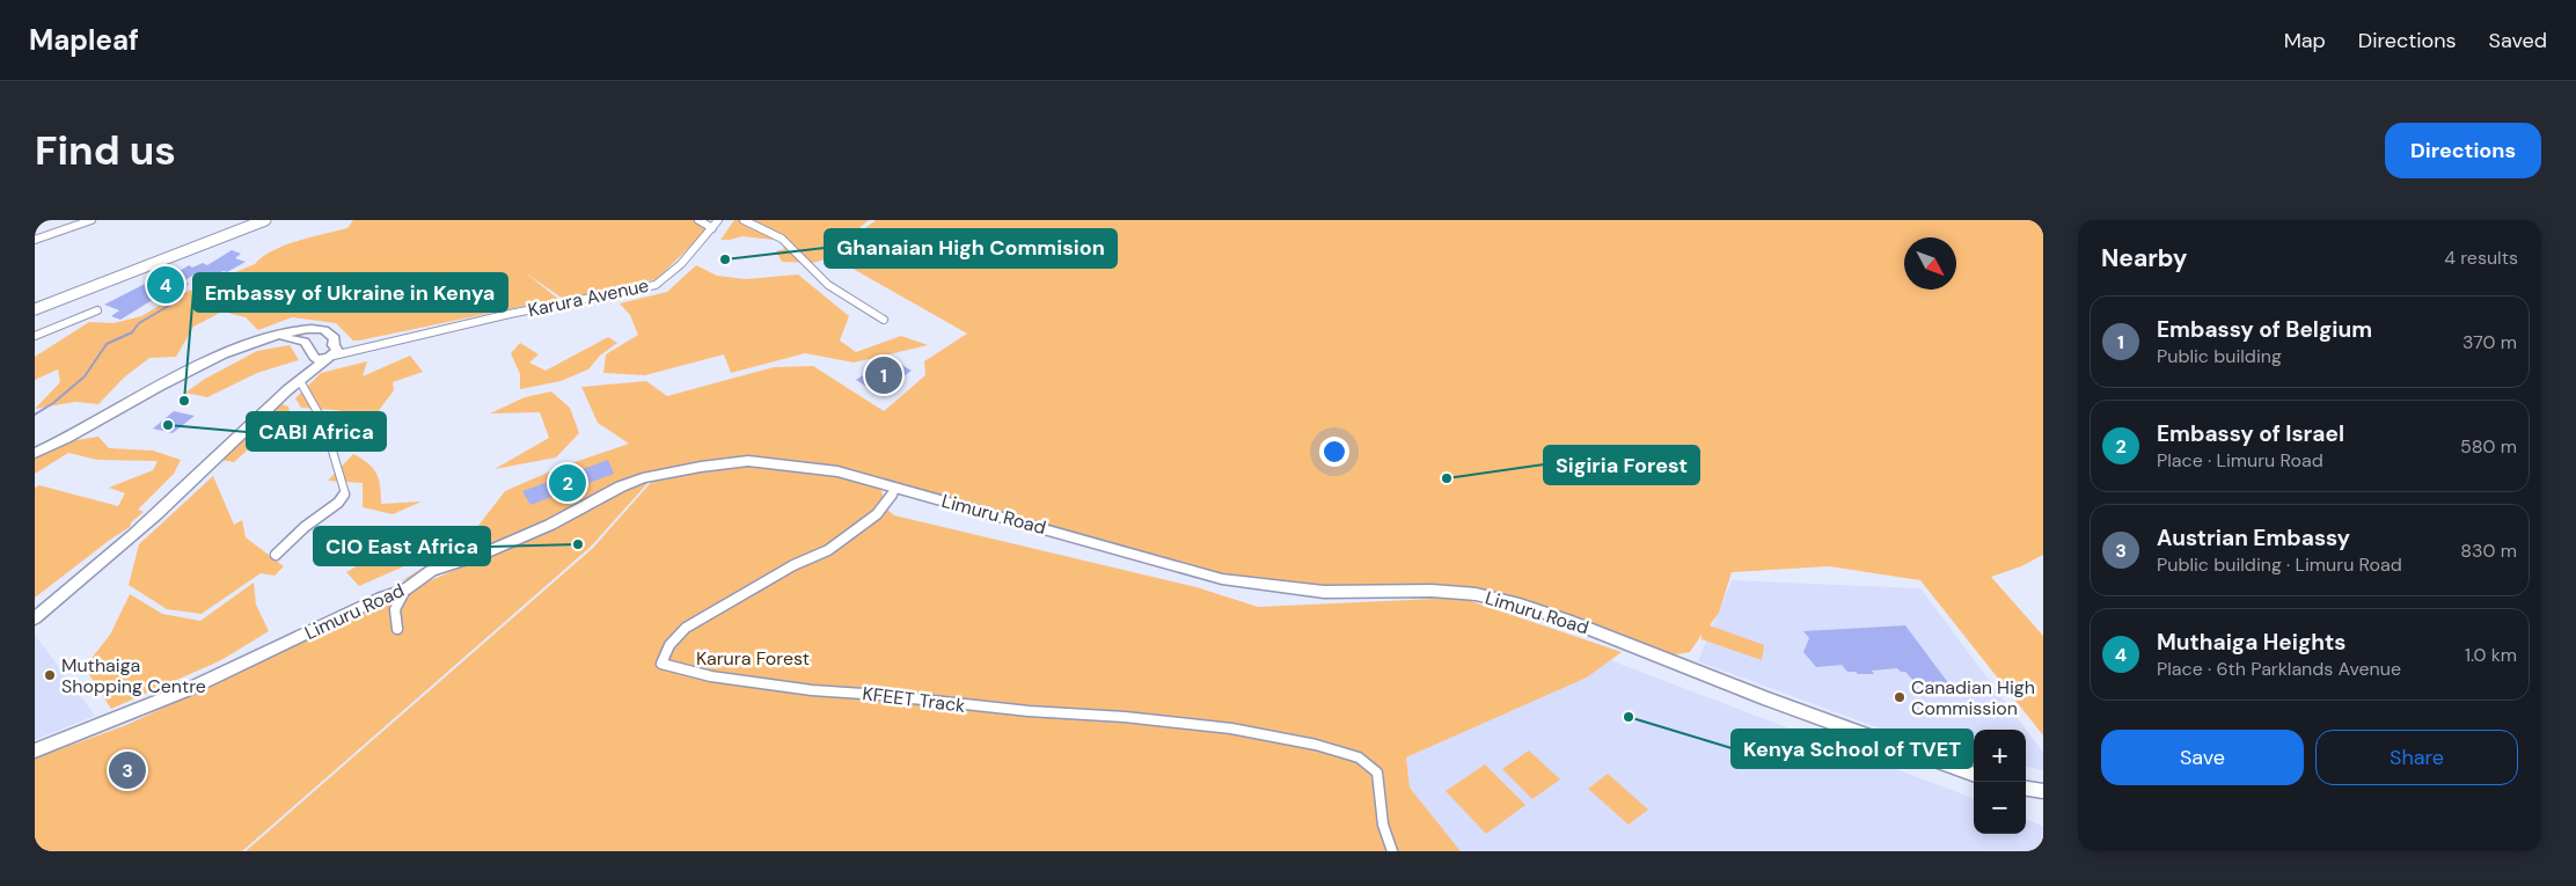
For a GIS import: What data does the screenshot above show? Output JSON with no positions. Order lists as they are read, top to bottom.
{
  "streets": {
    "main road": ["Limuru Road"],
    "street": ["Karura Avenue", "KFEET Track"]
  },
  "crossings": [
    ["Limuru Road", "KFEET Track"]
  ],
  "parks": ["Karura Forest"],
  "places": [
    "Ghanaian High Commision",
    "Embassy of Ukraine in Kenya",
    "CABI Africa",
    "Sigiria Forest",
    "CIO East Africa",
    "Muthaiga Shopping Centre",
    "Canadian High Commission",
    "Kenya School of TVET"
  ],
  "north": "bottom right",
  "page": {
    "header": "Mapleaf",
    "nav": ["Map", "Directions", "Saved"],
    "buttons": [
      "Directions",
      ["Save", "Share"]
    ],
    "title": "Find us",
    "heading": ["Nearby", "4 results"],
    "pins": [
      "4",
      "1",
      "2",
      "3"
    ],
    "list": [
      {
        "mark": "1",
        "name": "Embassy of Belgium",
        "note": "Public building",
        "value": "370 m"
      },
      {
        "mark": "2",
        "name": "Embassy of Israel",
        "note": "Place · Limuru Road",
        "value": "580 m"
      },
      {
        "mark": "3",
        "name": "Austrian Embassy",
        "note": "Public building · Limuru Road",
        "value": "830 m"
      },
      {
        "mark": "4",
        "name": "Muthaiga Heights",
        "note": "Place · 6th Parklands Avenue",
        "value": "1.0 km"
      }
    ],
    "map_buttons": ["+", "−"]
  }
}
